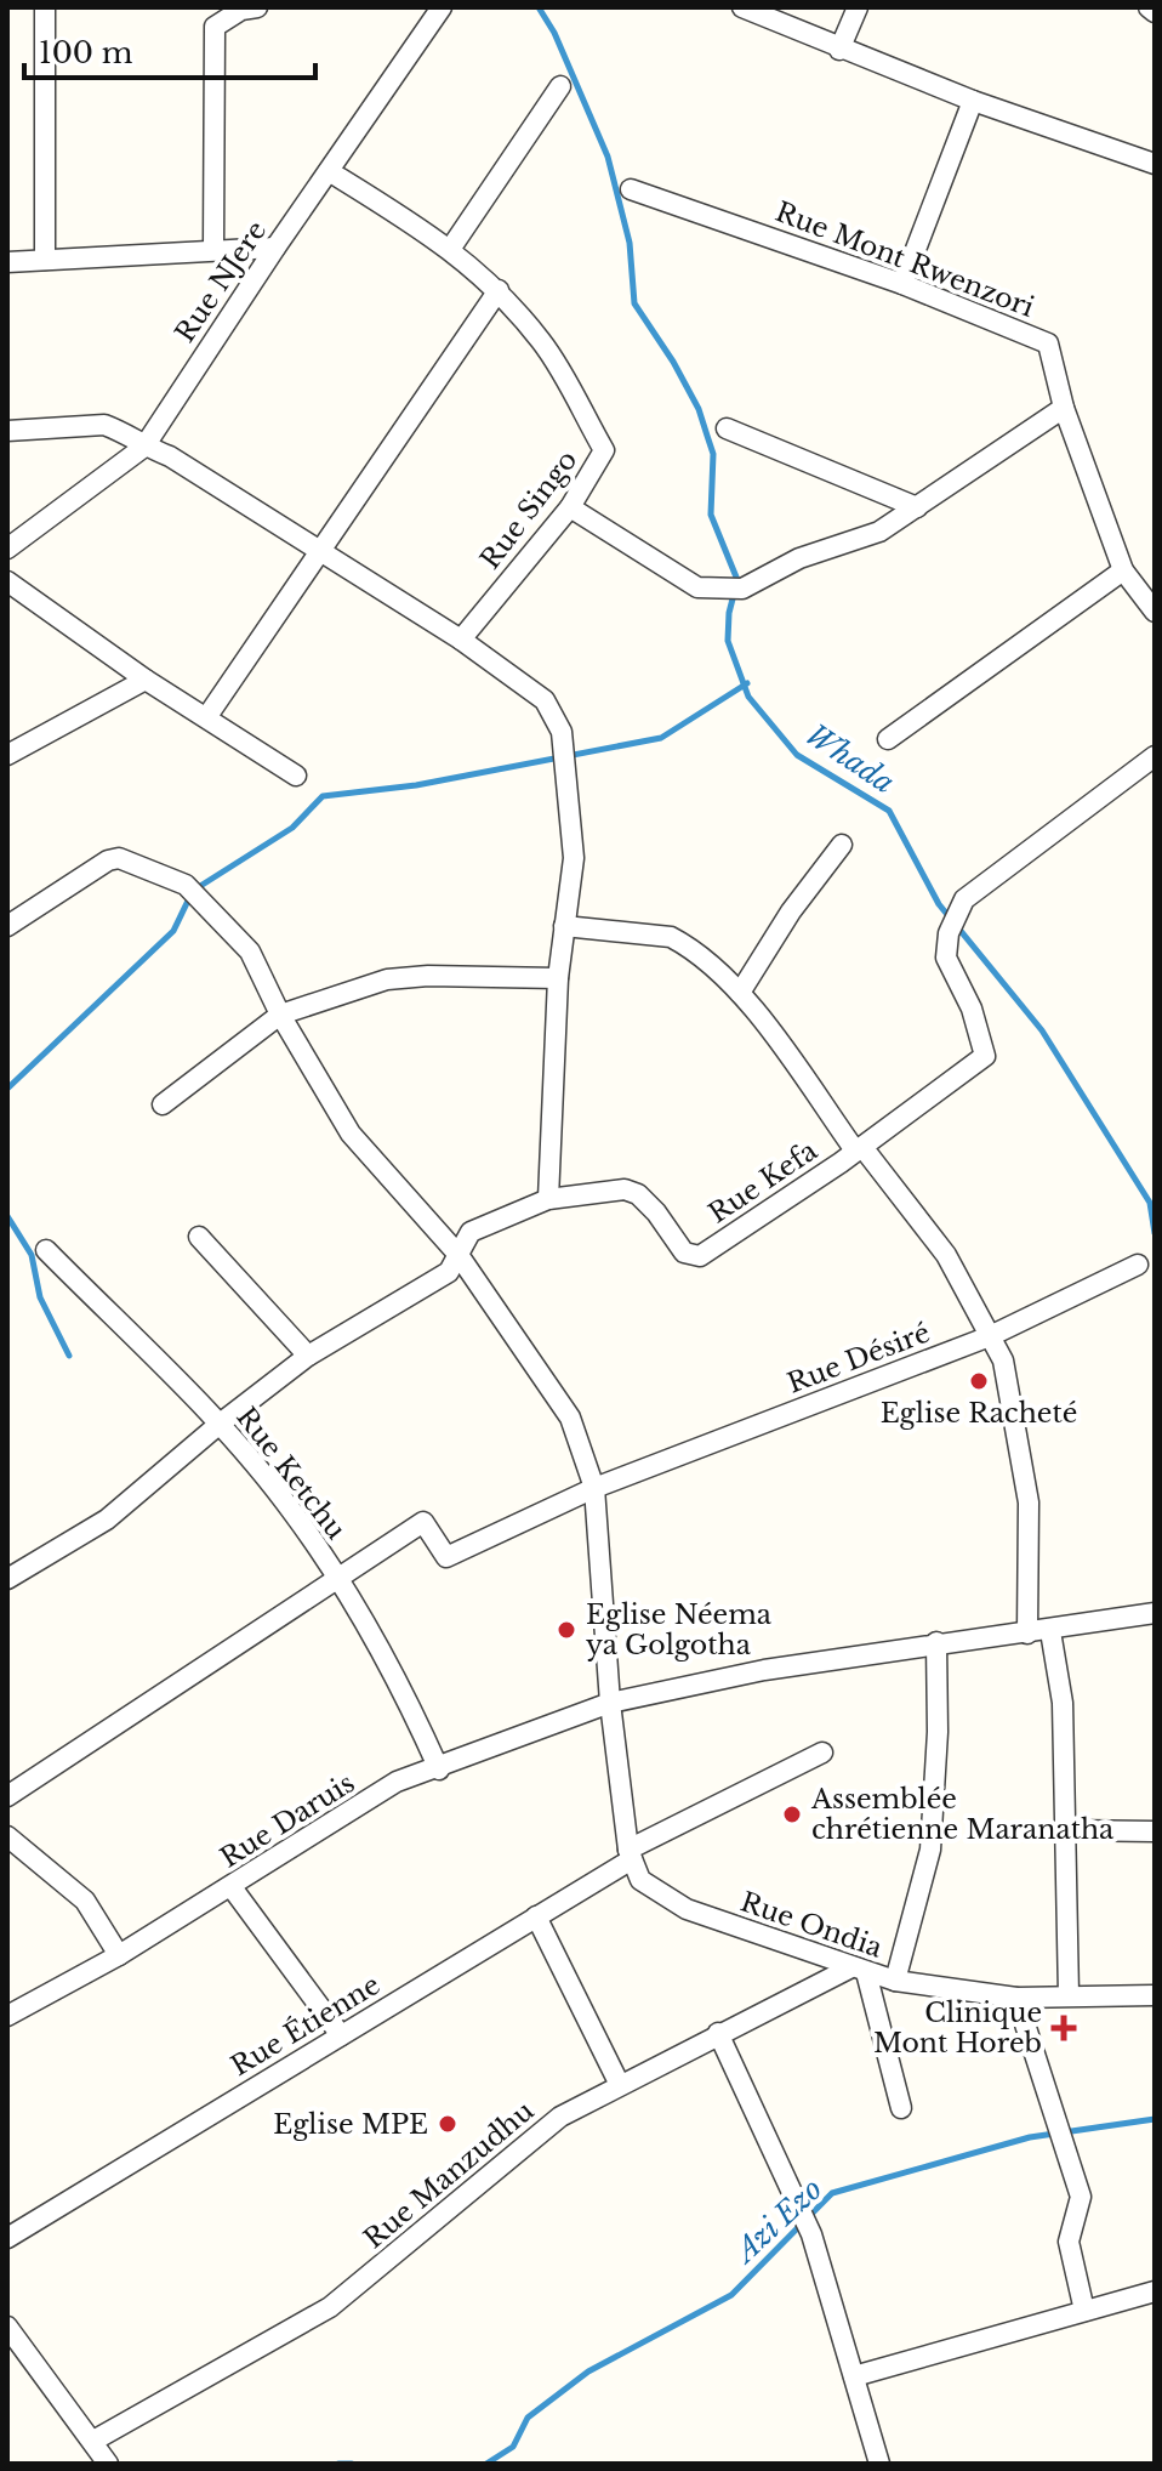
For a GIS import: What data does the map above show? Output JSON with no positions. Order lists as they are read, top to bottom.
{
  "streets": {
    "street": [
      "Rue Mont Rwenzori",
      "Rue NJere",
      "Rue Singo",
      "Rue Kefa",
      "Rue Désiré",
      "Rue Ketchu",
      "Rue Daruis",
      "Rue Ondia",
      "Rue Étienne",
      "Rue Manzudhu"
    ]
  },
  "crossings": [
    ["Rue NJere", "Rue Singo"],
    ["Rue Kefa", "Rue Ketchu"],
    ["Rue Désiré", "Rue Ketchu"],
    ["Rue Ketchu", "Rue Daruis"],
    ["Rue Ondia", "Rue Étienne"],
    ["Rue Ondia", "Rue Manzudhu"]
  ],
  "water": ["Whada", "Azi Ezo"],
  "places": {
    "other": [
      "Eglise Racheté",
      "Eglise Néema ya Golgotha",
      "Assemblée chrétienne Maranatha",
      "Eglise MPE"
    ],
    "health": ["Clinique Mont Horeb"]
  },
  "scale_bar": "100 m"
}
